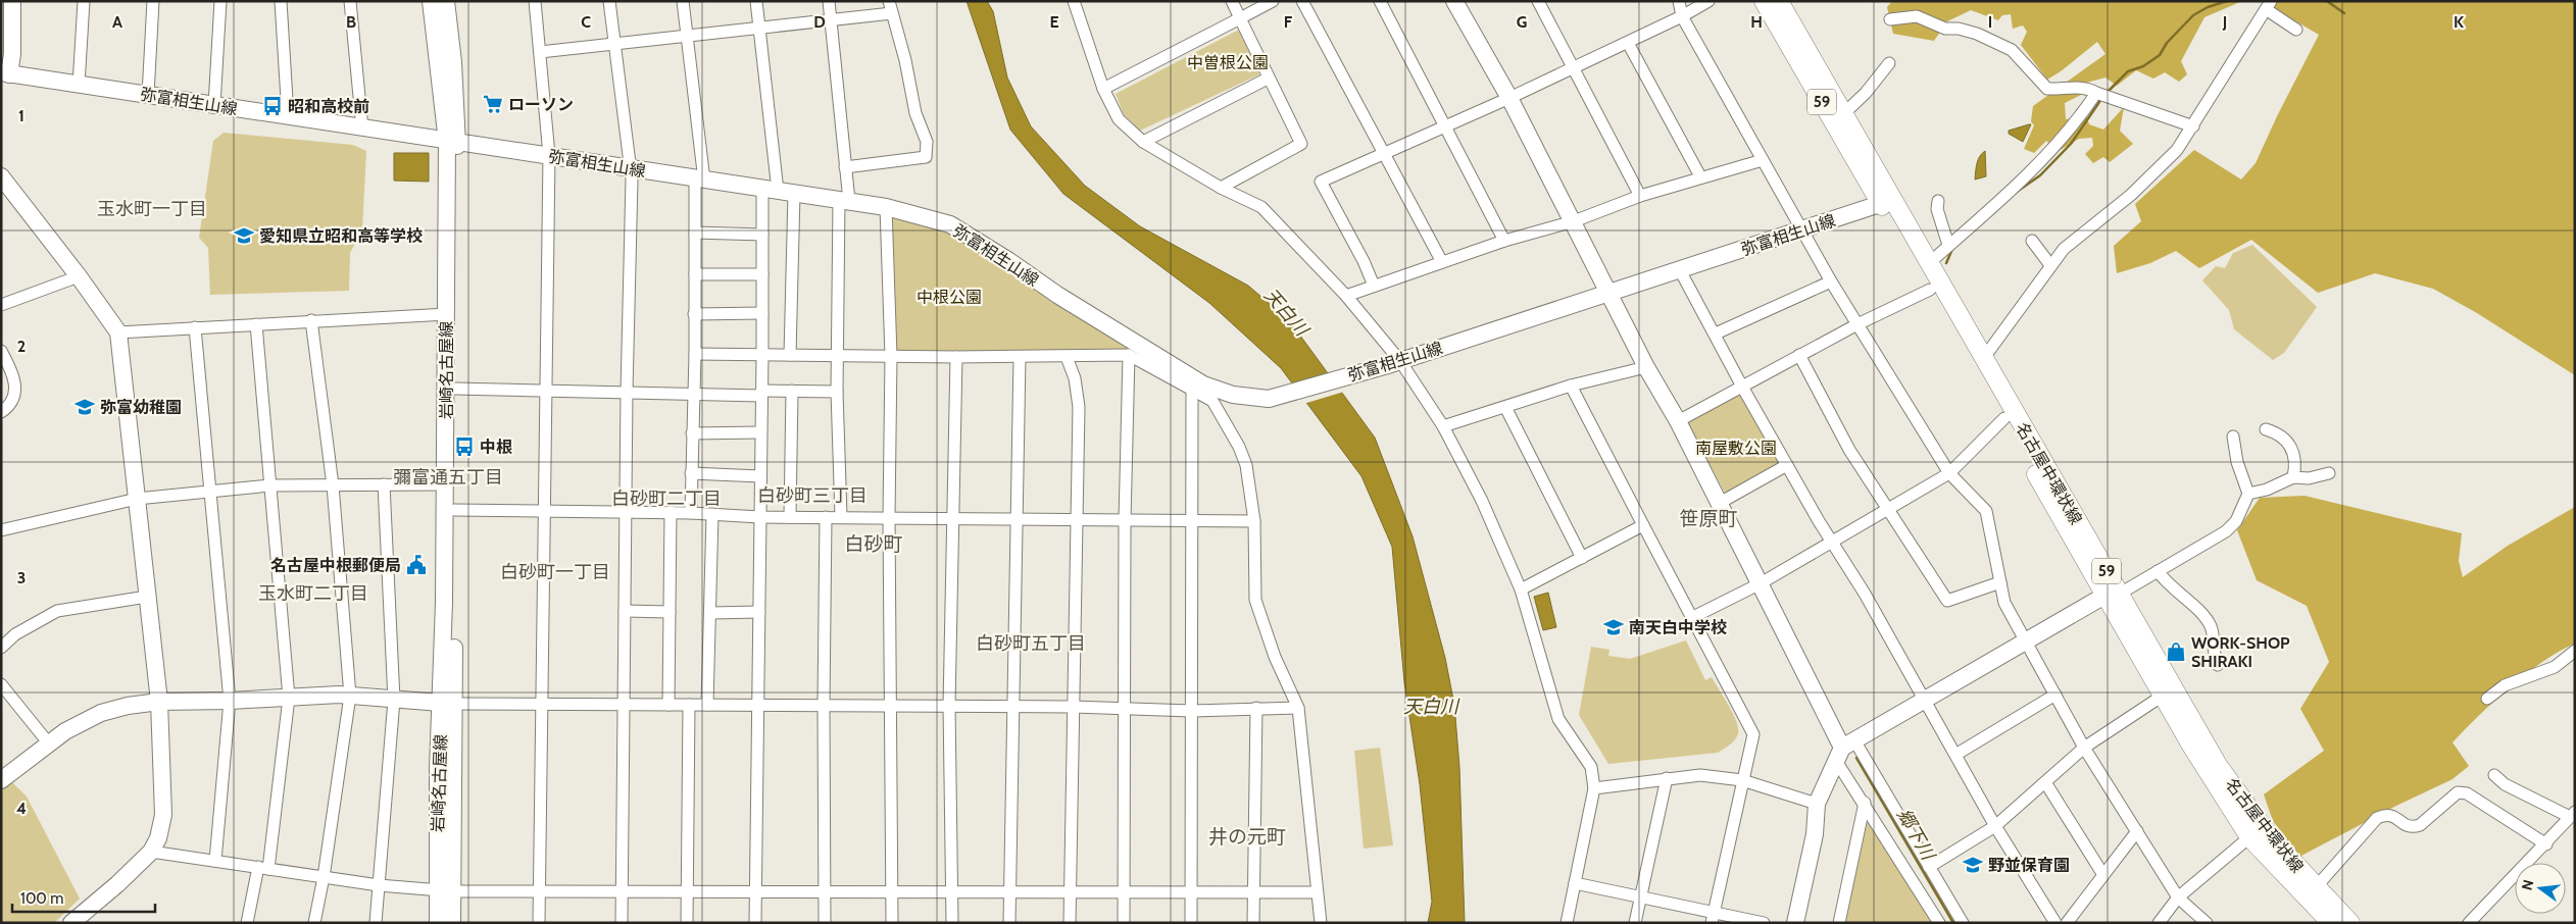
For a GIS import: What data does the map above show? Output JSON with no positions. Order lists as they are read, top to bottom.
{
  "streets": {
    "main road": ["59", "名古屋中環状線"],
    "street": ["弥富相生山線", "岩崎名古屋線"]
  },
  "crossings": [
    ["弥富相生山線", "岩崎名古屋線"],
    ["弥富相生山線", "名古屋中環状線"]
  ],
  "districts": [
    "玉水町一丁目",
    "彌富通五丁目",
    "白砂町三丁目",
    "白砂町二丁目",
    "笹原町",
    "白砂町",
    "白砂町一丁目",
    "玉水町二丁目",
    "白砂町五丁目",
    "井の元町"
  ],
  "water": ["天白川", "郷下川"],
  "parks": ["中曽根公園", "中根公園", "南屋敷公園"],
  "places": {
    "supermarket": ["ローソン"],
    "bus stop": ["昭和高校前", "中根"],
    "school or university": [
      "愛知県立昭和高等学校",
      "弥富幼稚園",
      "南天白中学校",
      "野並保育園"
    ],
    "public building": ["名古屋中根郵便局"],
    "shop": ["WORK-SHOP SHIRAKI"]
  },
  "scale_bar": "100 m",
  "north": "left",
  "grid": {
    "columns": [
      "A",
      "B",
      "C",
      "D",
      "E",
      "F",
      "G",
      "H",
      "I",
      "J",
      "K"
    ],
    "rows": [
      "1",
      "2",
      "3",
      "4"
    ]
  }
}
